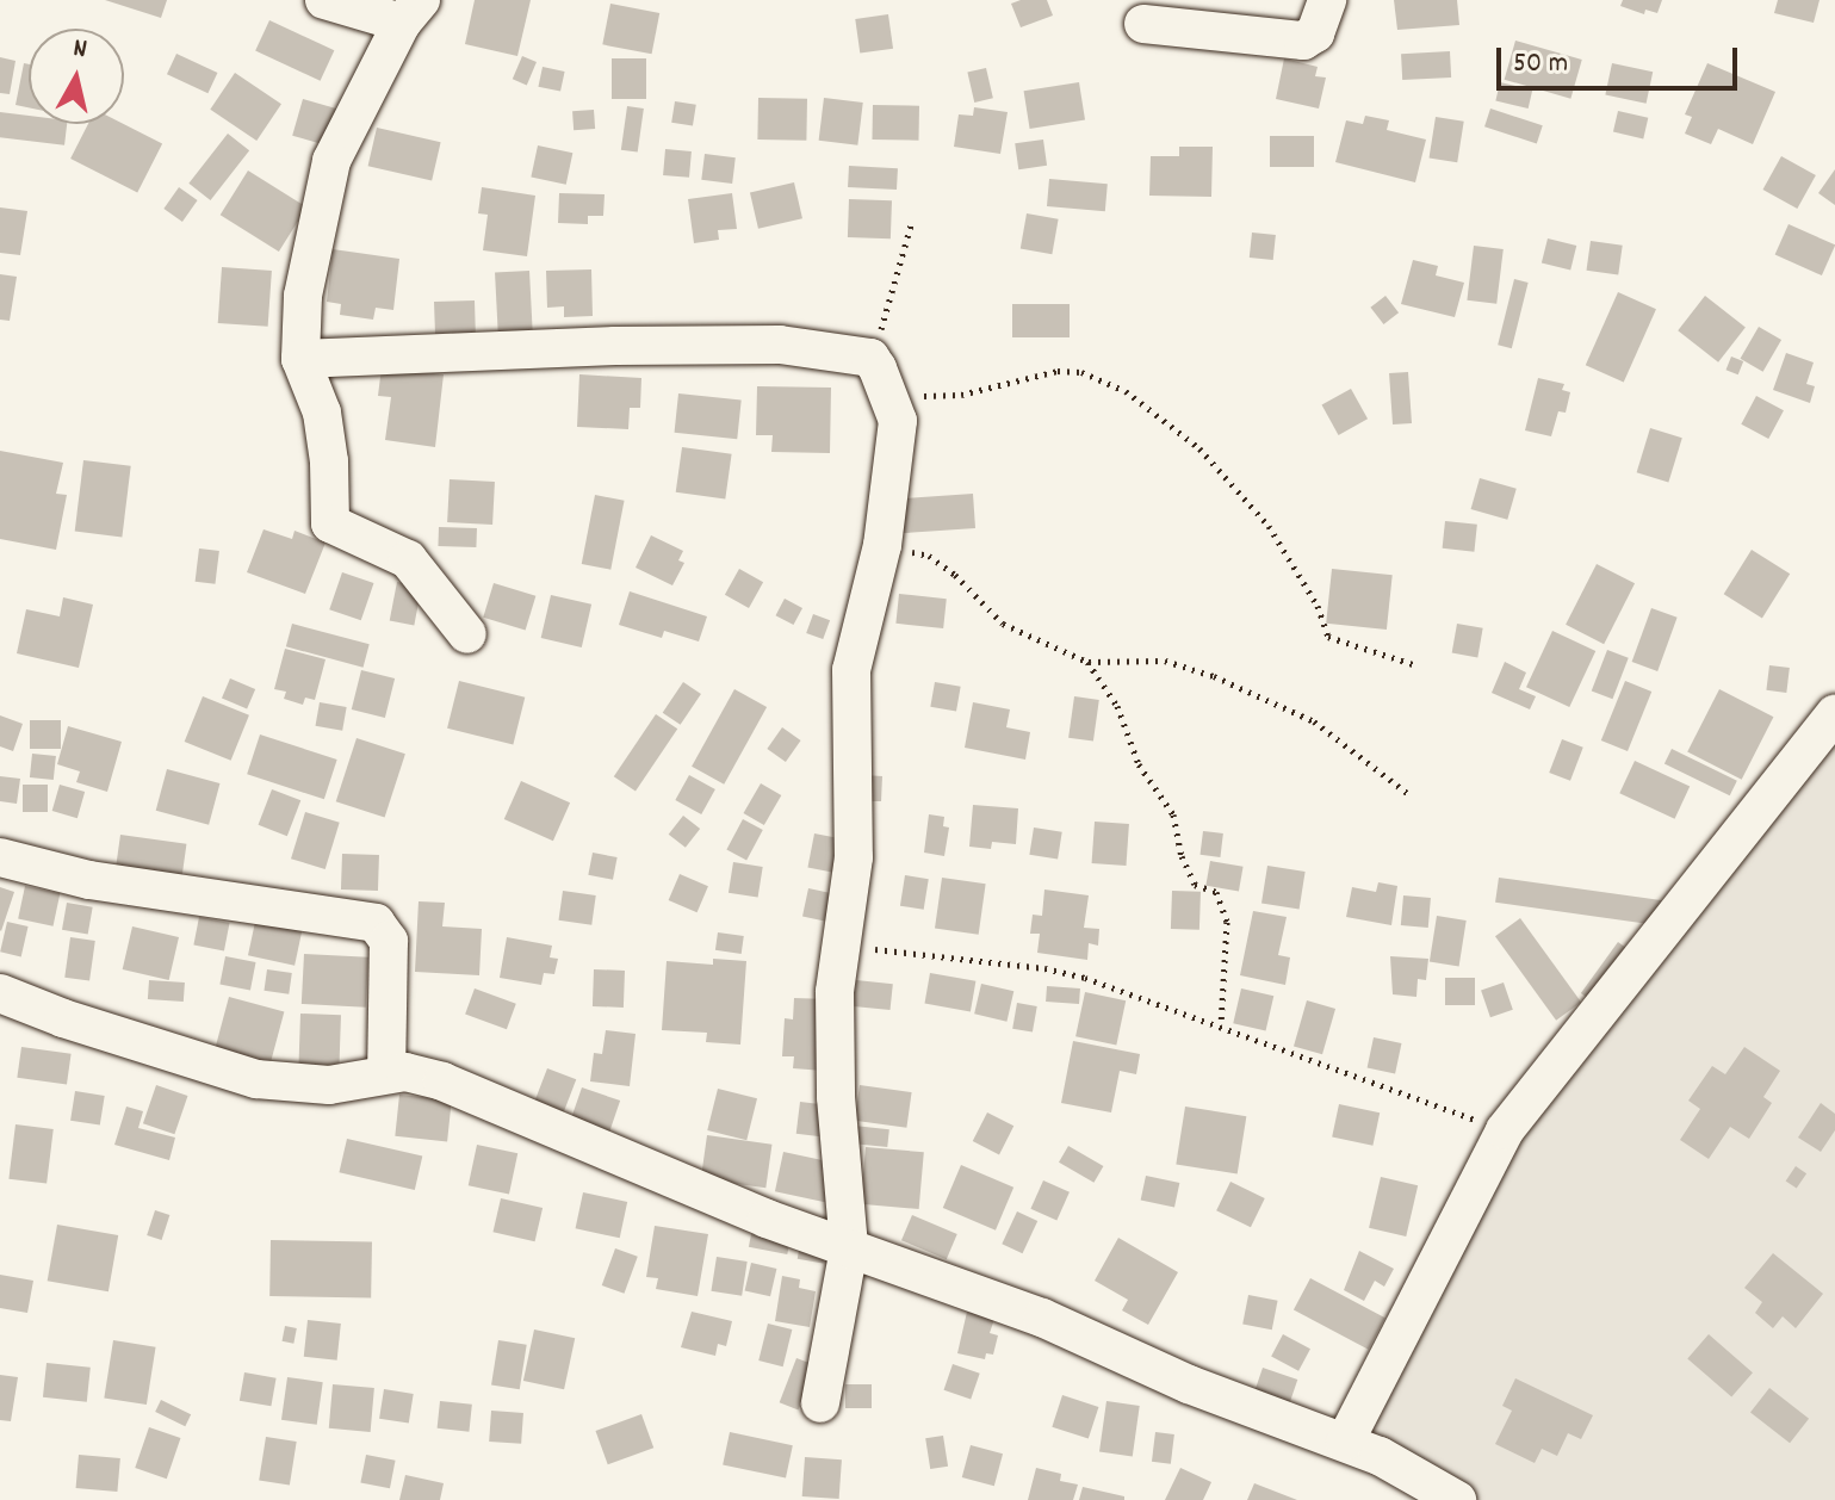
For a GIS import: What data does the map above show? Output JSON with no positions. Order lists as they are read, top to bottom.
{
  "scale_bar": "50 m",
  "north": "top"
}
